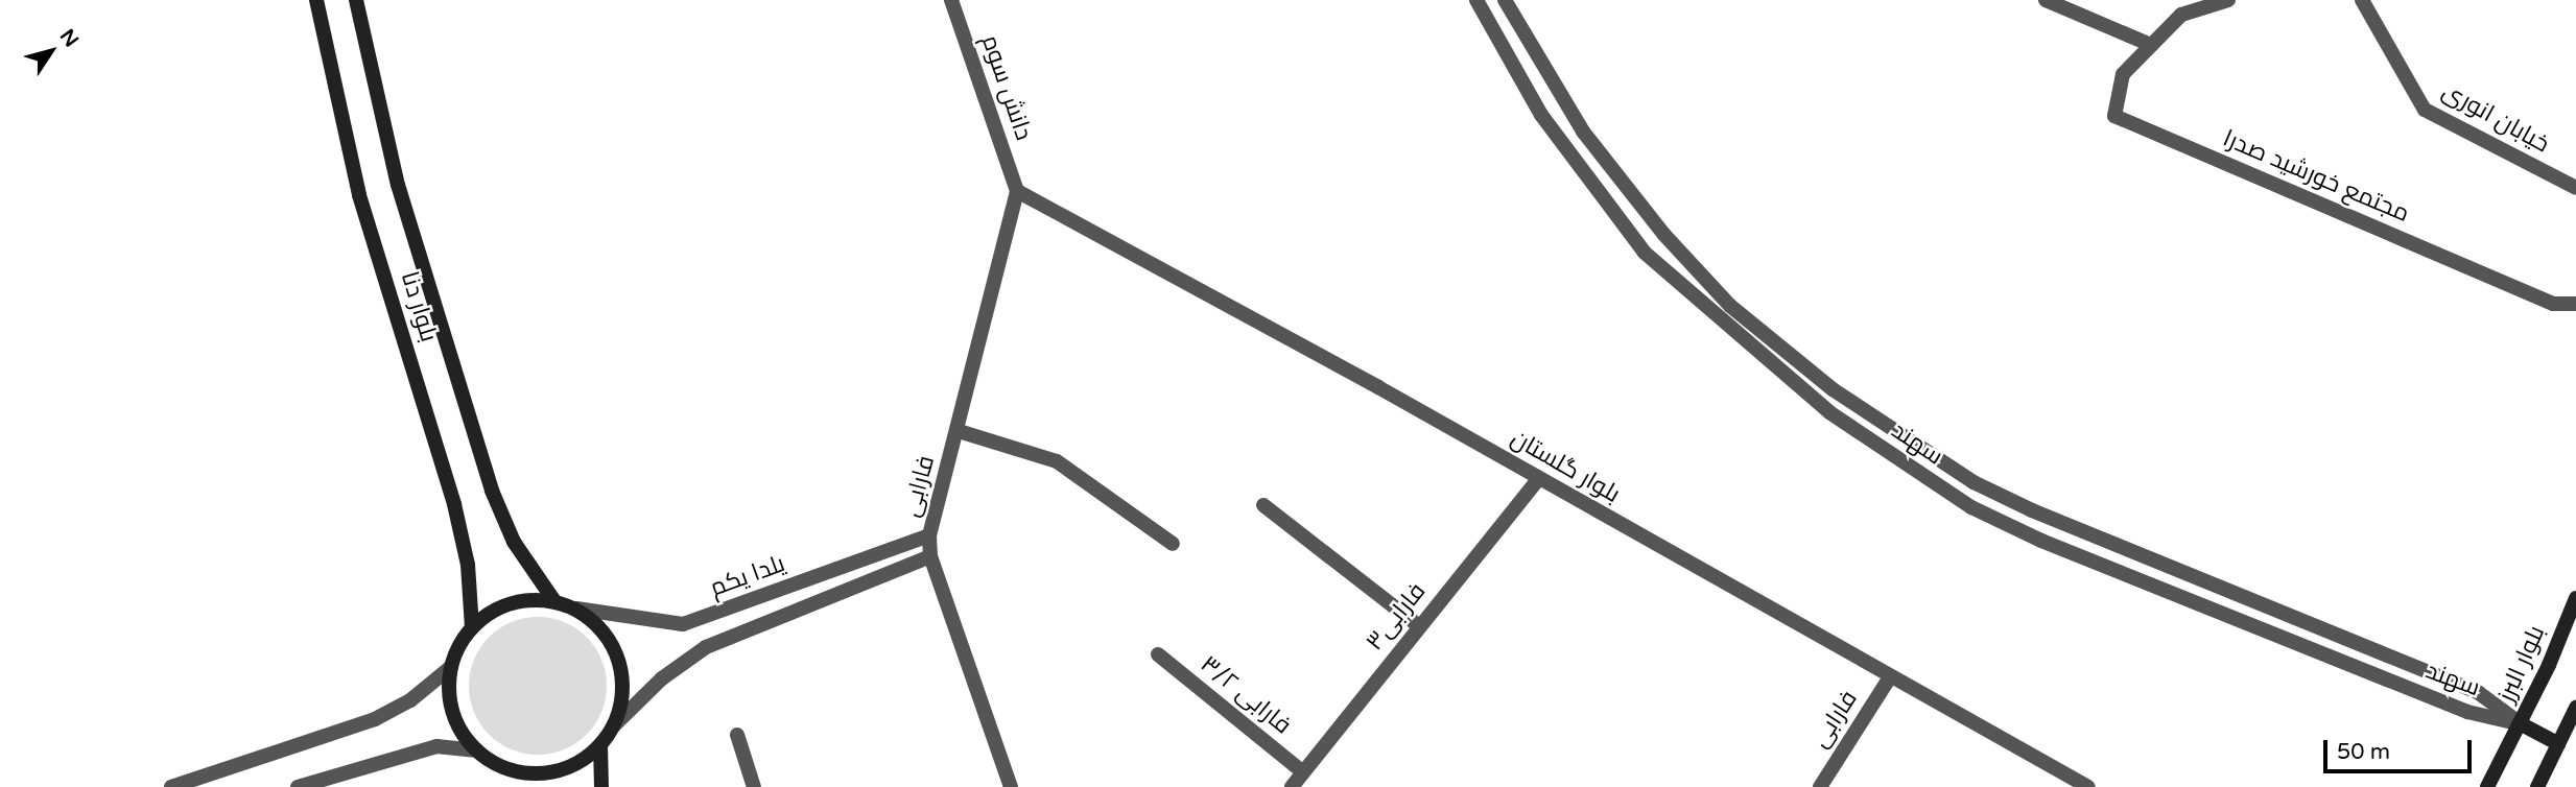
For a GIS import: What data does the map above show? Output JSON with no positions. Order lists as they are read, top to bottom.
{
  "streets": {
    "main road": ["بلوار دنا", "بلوار البرز"],
    "street": [
      "دانش سوم",
      "خیابان انوری",
      "مجتمع خورشید صدرا",
      "سهند",
      "بلوار گلستان",
      "فارابی",
      "یلدا یکم",
      "فارابی۳",
      "فارابی ۳/۲"
    ]
  },
  "crossings": [
    ["دانش سوم", "بلوار گلستان"],
    ["دانش سوم", "فارابی"],
    ["بلوار دنا", "یلدا یکم"],
    ["سهند", "بلوار البرز"],
    ["بلوار گلستان", "فارابی"],
    ["بلوار گلستان", "فارابی۳"],
    ["فارابی", "یلدا یکم"],
    ["فارابی۳", "فارابی ۳/۲"]
  ],
  "scale_bar": "50 m",
  "north": "top right"
}
